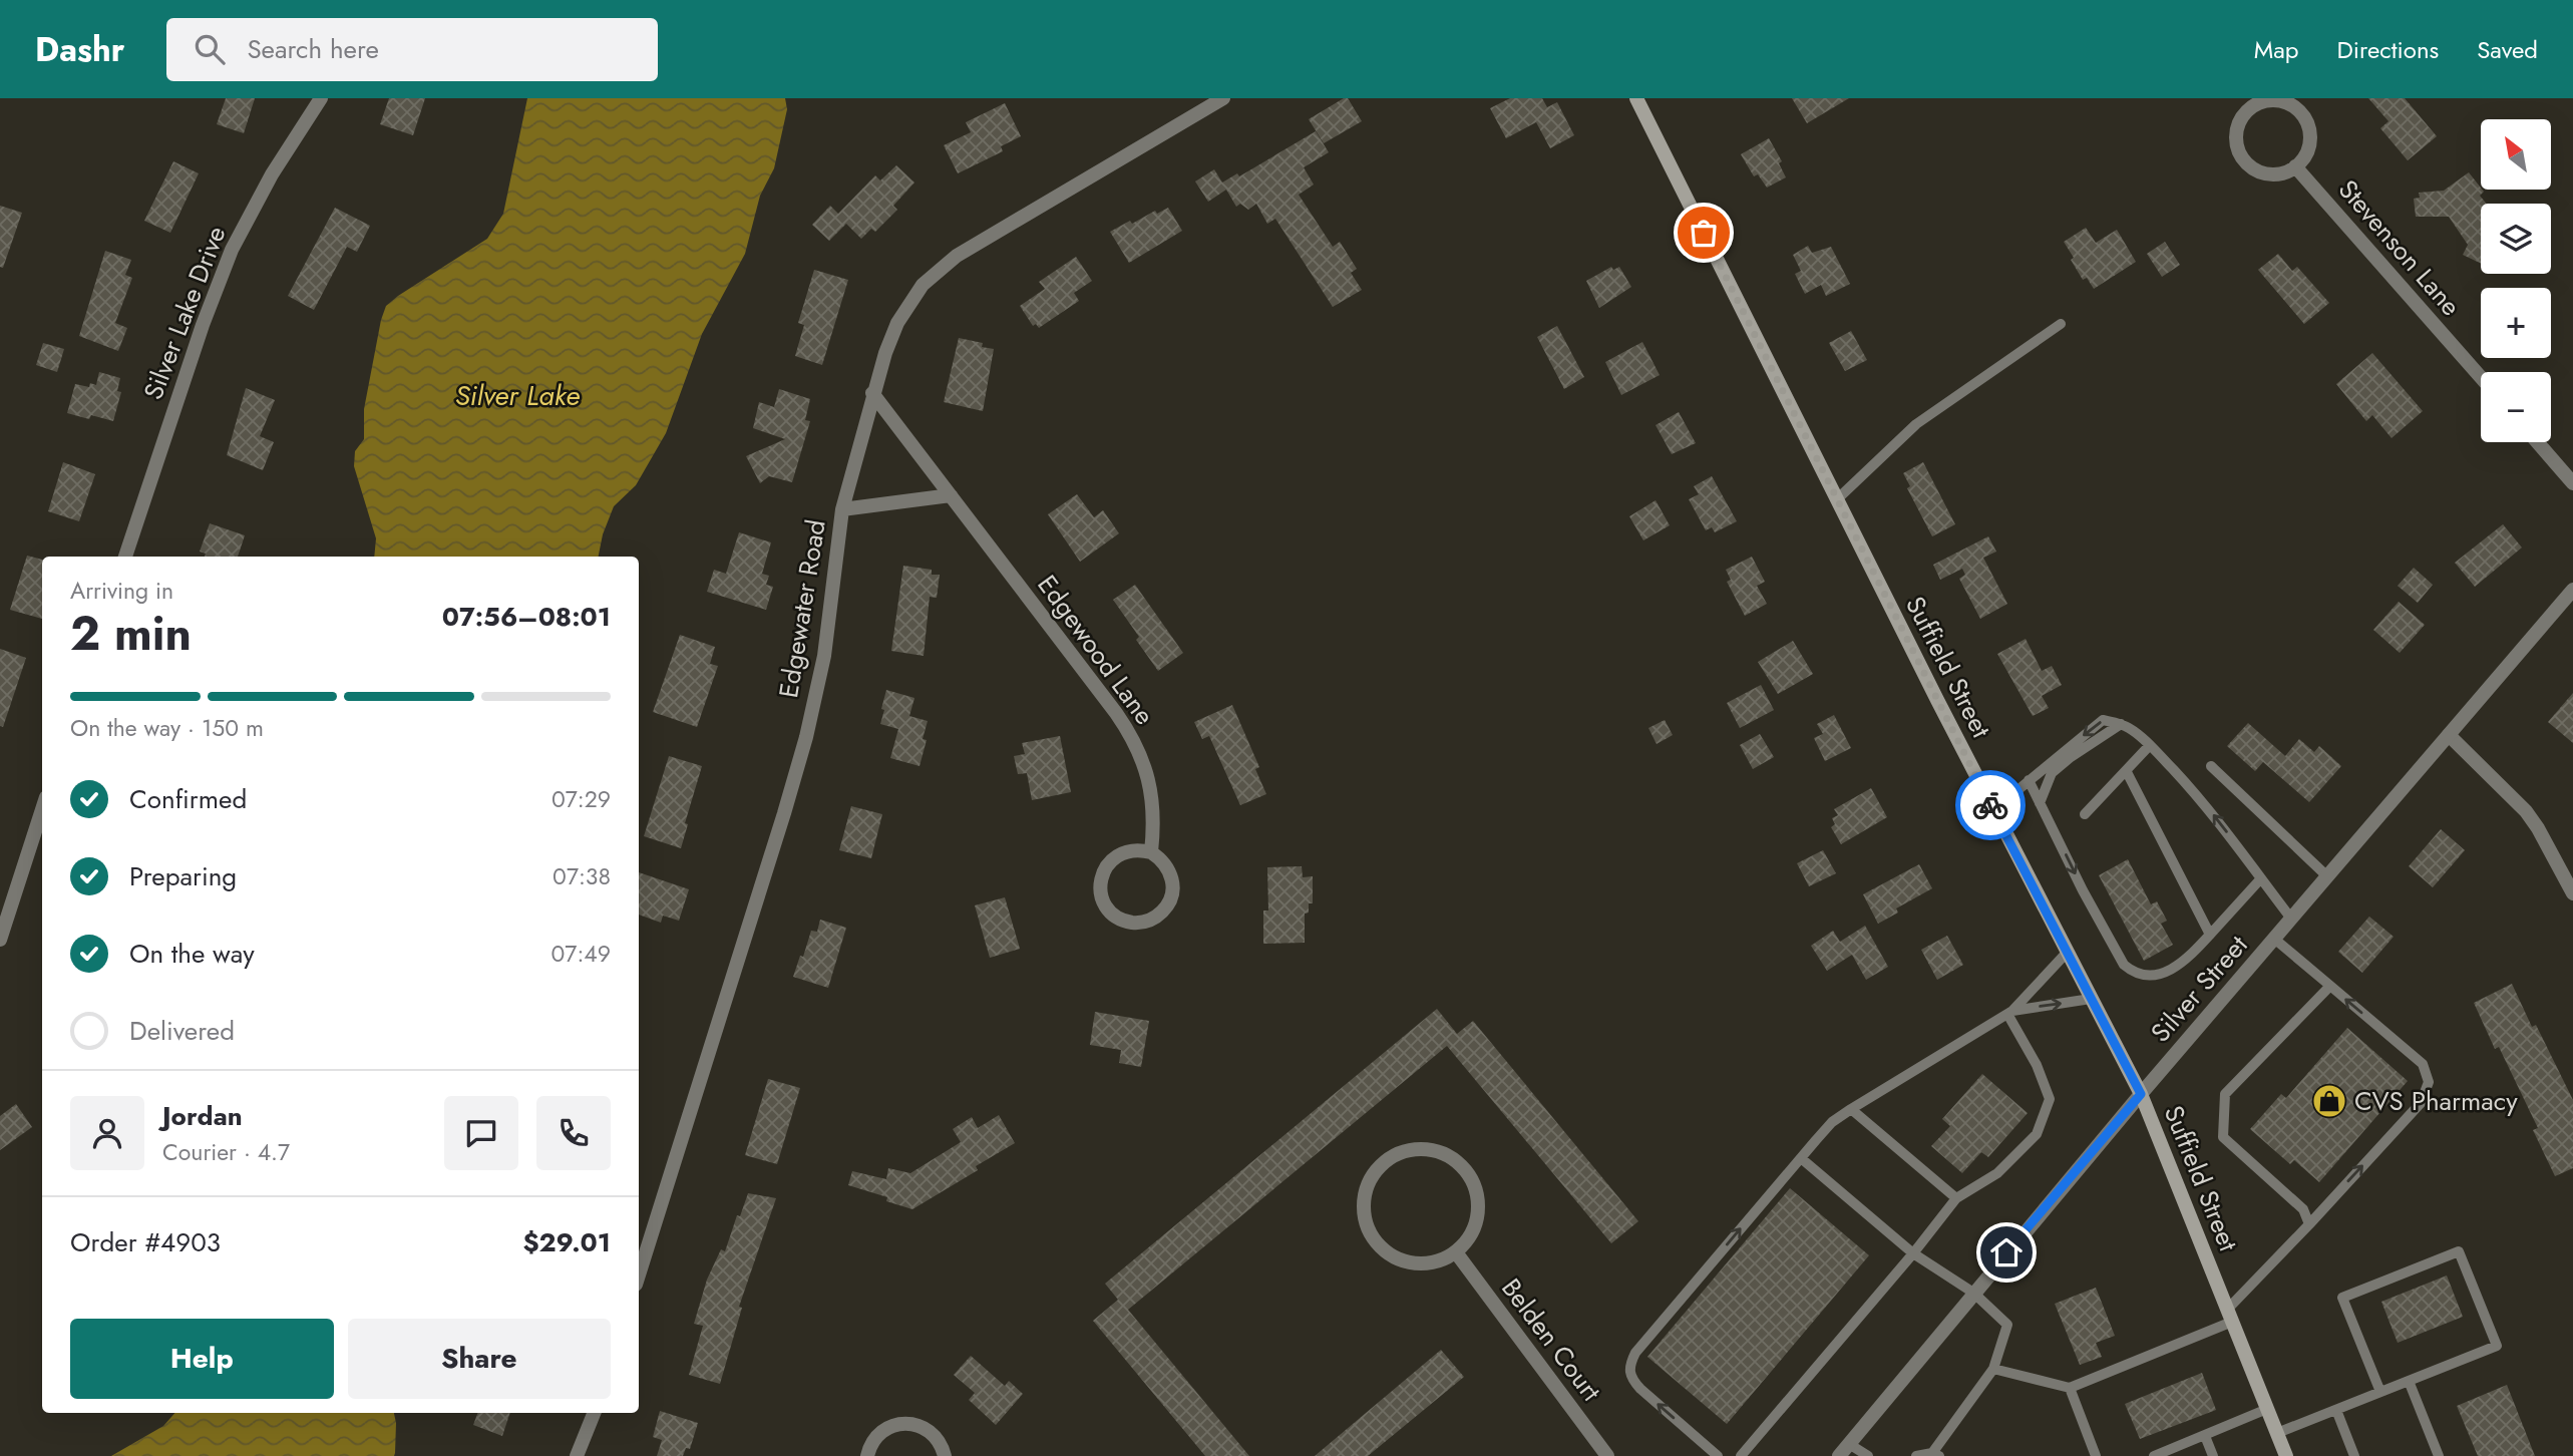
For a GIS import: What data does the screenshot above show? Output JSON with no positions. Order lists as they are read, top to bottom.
{
  "streets": {
    "main road": ["Suffield Street"],
    "street": [
      "Stevenson Lane",
      "Silver Lake Drive",
      "Edgewater Road",
      "Edgewood Lane",
      "Silver Street",
      "Belden Court"
    ]
  },
  "crossings": [
    ["Edgewater Road", "Edgewood Lane"],
    ["Suffield Street", "Silver Street"]
  ],
  "water": ["Silver Lake"],
  "places": {
    "shop": ["CVS Pharmacy"]
  },
  "north": "top left",
  "page": {
    "header": "Dashr",
    "search": "Search here",
    "nav": ["Map", "Directions", "Saved"],
    "map_buttons": ["+", "−"],
    "heading": ["2 min", "Arriving in", "07:56–08:01"],
    "panel": [
      "Jordan",
      "Courier · 4.7",
      "Order #4903",
      "$29.01"
    ],
    "bar": "On the way · 150 m",
    "list": [
      ["Confirmed", "07:29"],
      ["Preparing", "07:38"],
      ["On the way", "07:49"],
      "Delivered"
    ],
    "buttons": ["Help", "Share"]
  }
}
